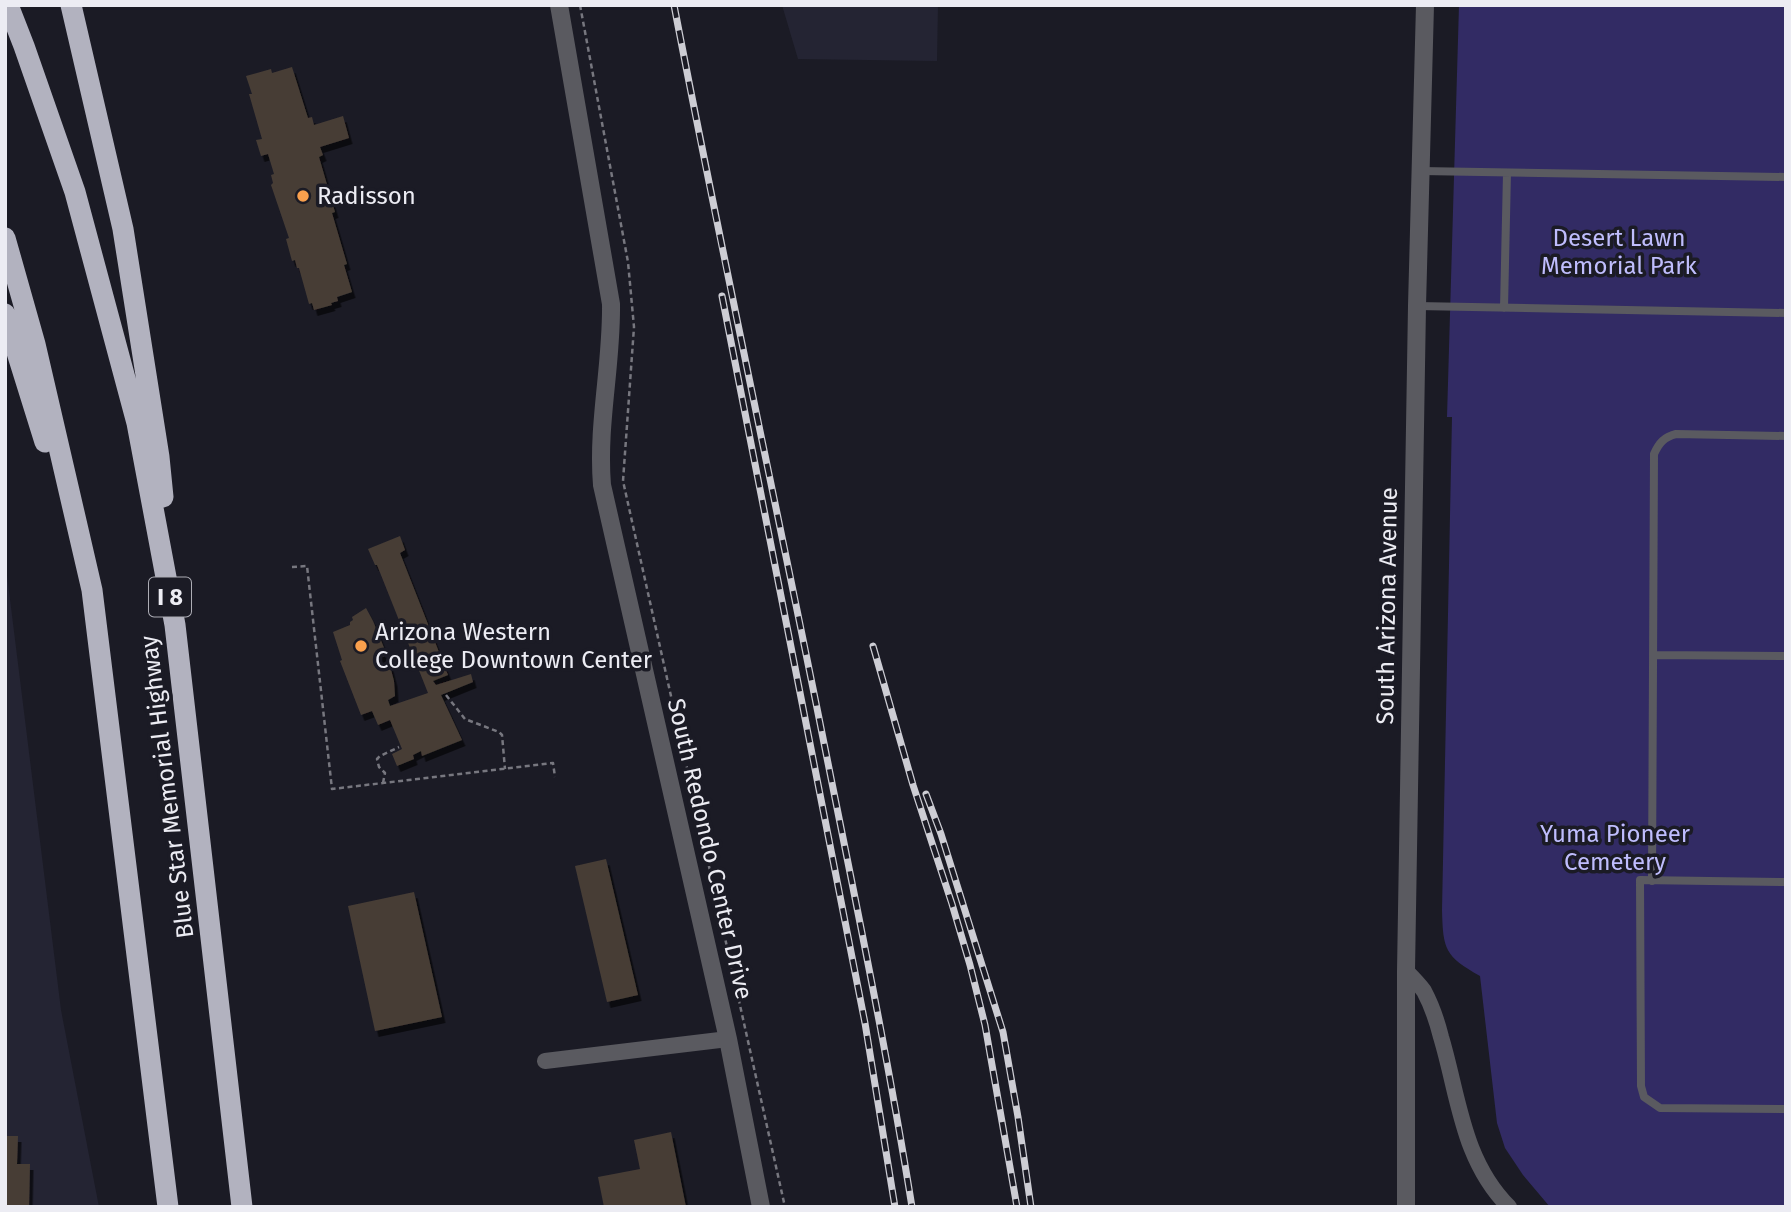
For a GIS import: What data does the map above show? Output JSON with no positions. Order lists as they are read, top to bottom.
{
  "streets": {
    "highway": ["I 8", "Blue Star Memorial Highway"],
    "street": ["South Arizona Avenue", "South Redondo Center Drive"]
  },
  "parks": ["Desert Lawn Memorial Park", "Yuma Pioneer Cemetery"],
  "places": ["Radisson", "Arizona Western College Downtown Center"]
}
